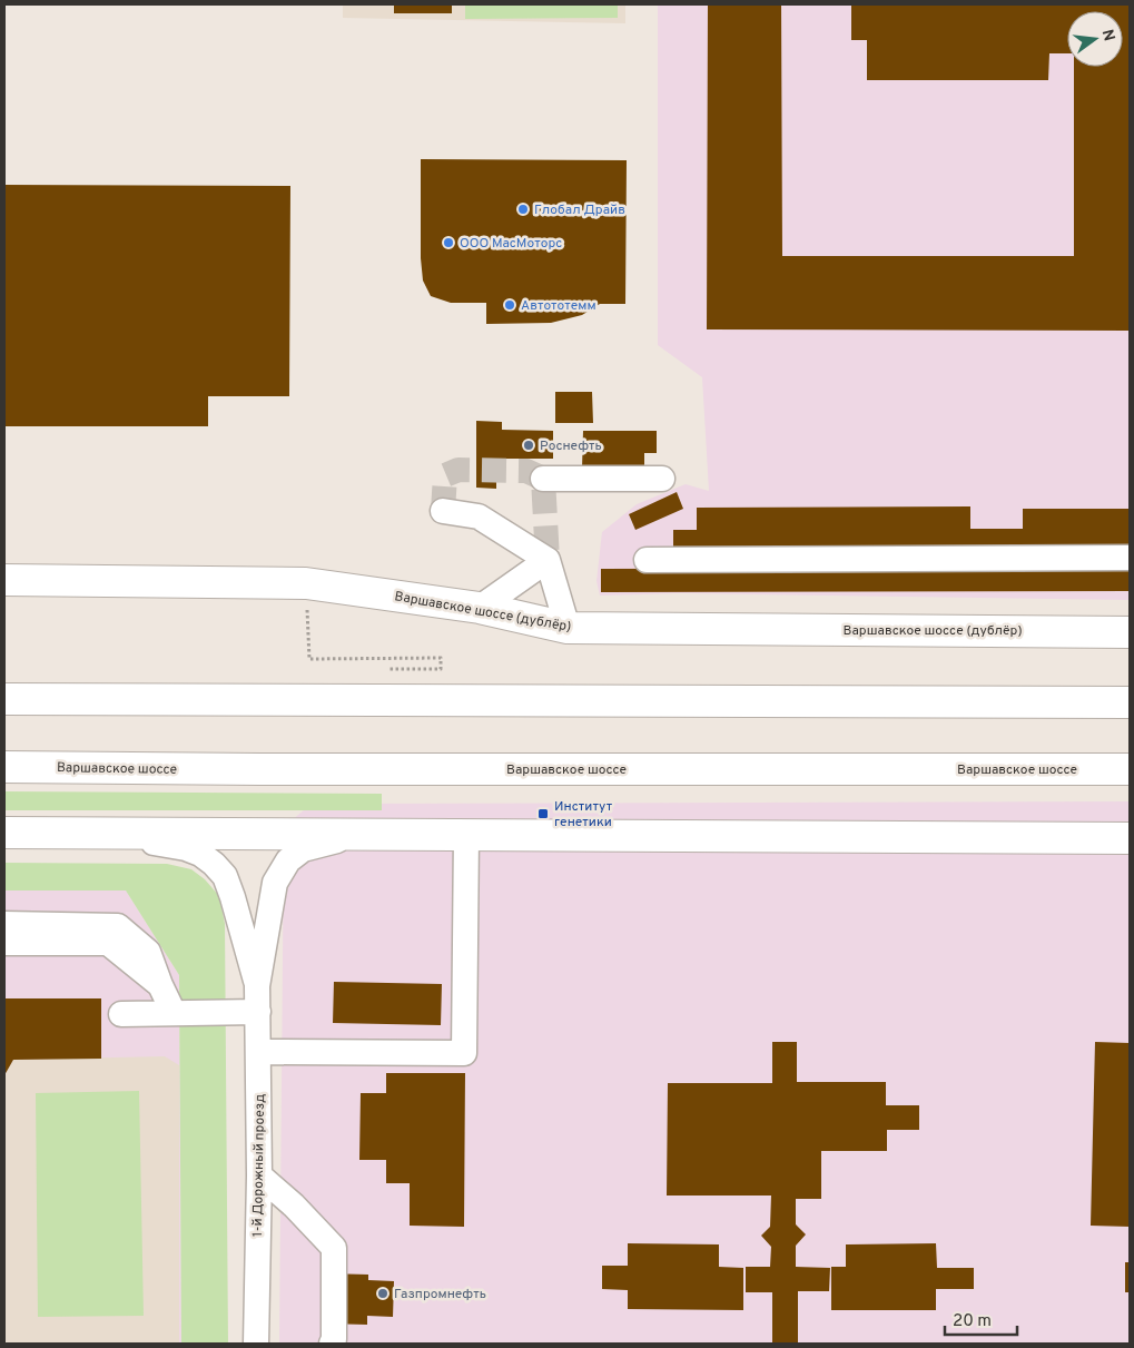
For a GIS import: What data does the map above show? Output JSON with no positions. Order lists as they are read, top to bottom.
{
  "streets": {
    "main road": ["Варшавское шоссе (дублёр)", "Варшавское шоссе"],
    "street": ["1-й Дорожный проезд"]
  },
  "places": {
    "other": [
      "Глобал Драйв",
      "ООО МасМоторс",
      "Автототемм",
      "Роснефть",
      "Газпромнефть"
    ],
    "transit": ["Институт генетики"]
  },
  "scale_bar": "20 m",
  "north": "right"
}
